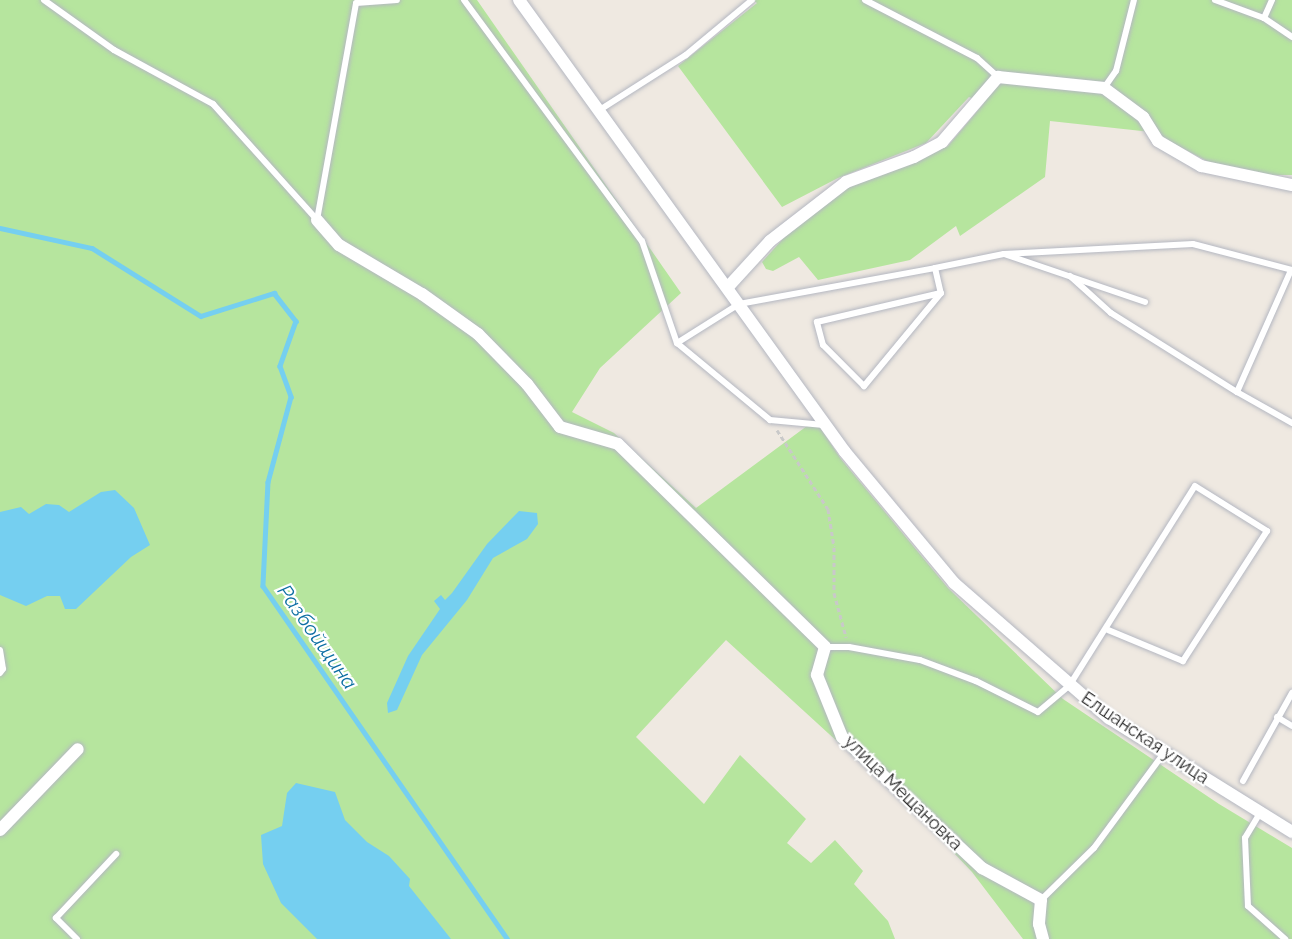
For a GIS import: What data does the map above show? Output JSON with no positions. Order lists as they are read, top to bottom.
{
  "streets": {
    "street": ["Елшанская улица", "улица Мещановка"]
  },
  "water": ["Разбойщина"]
}
